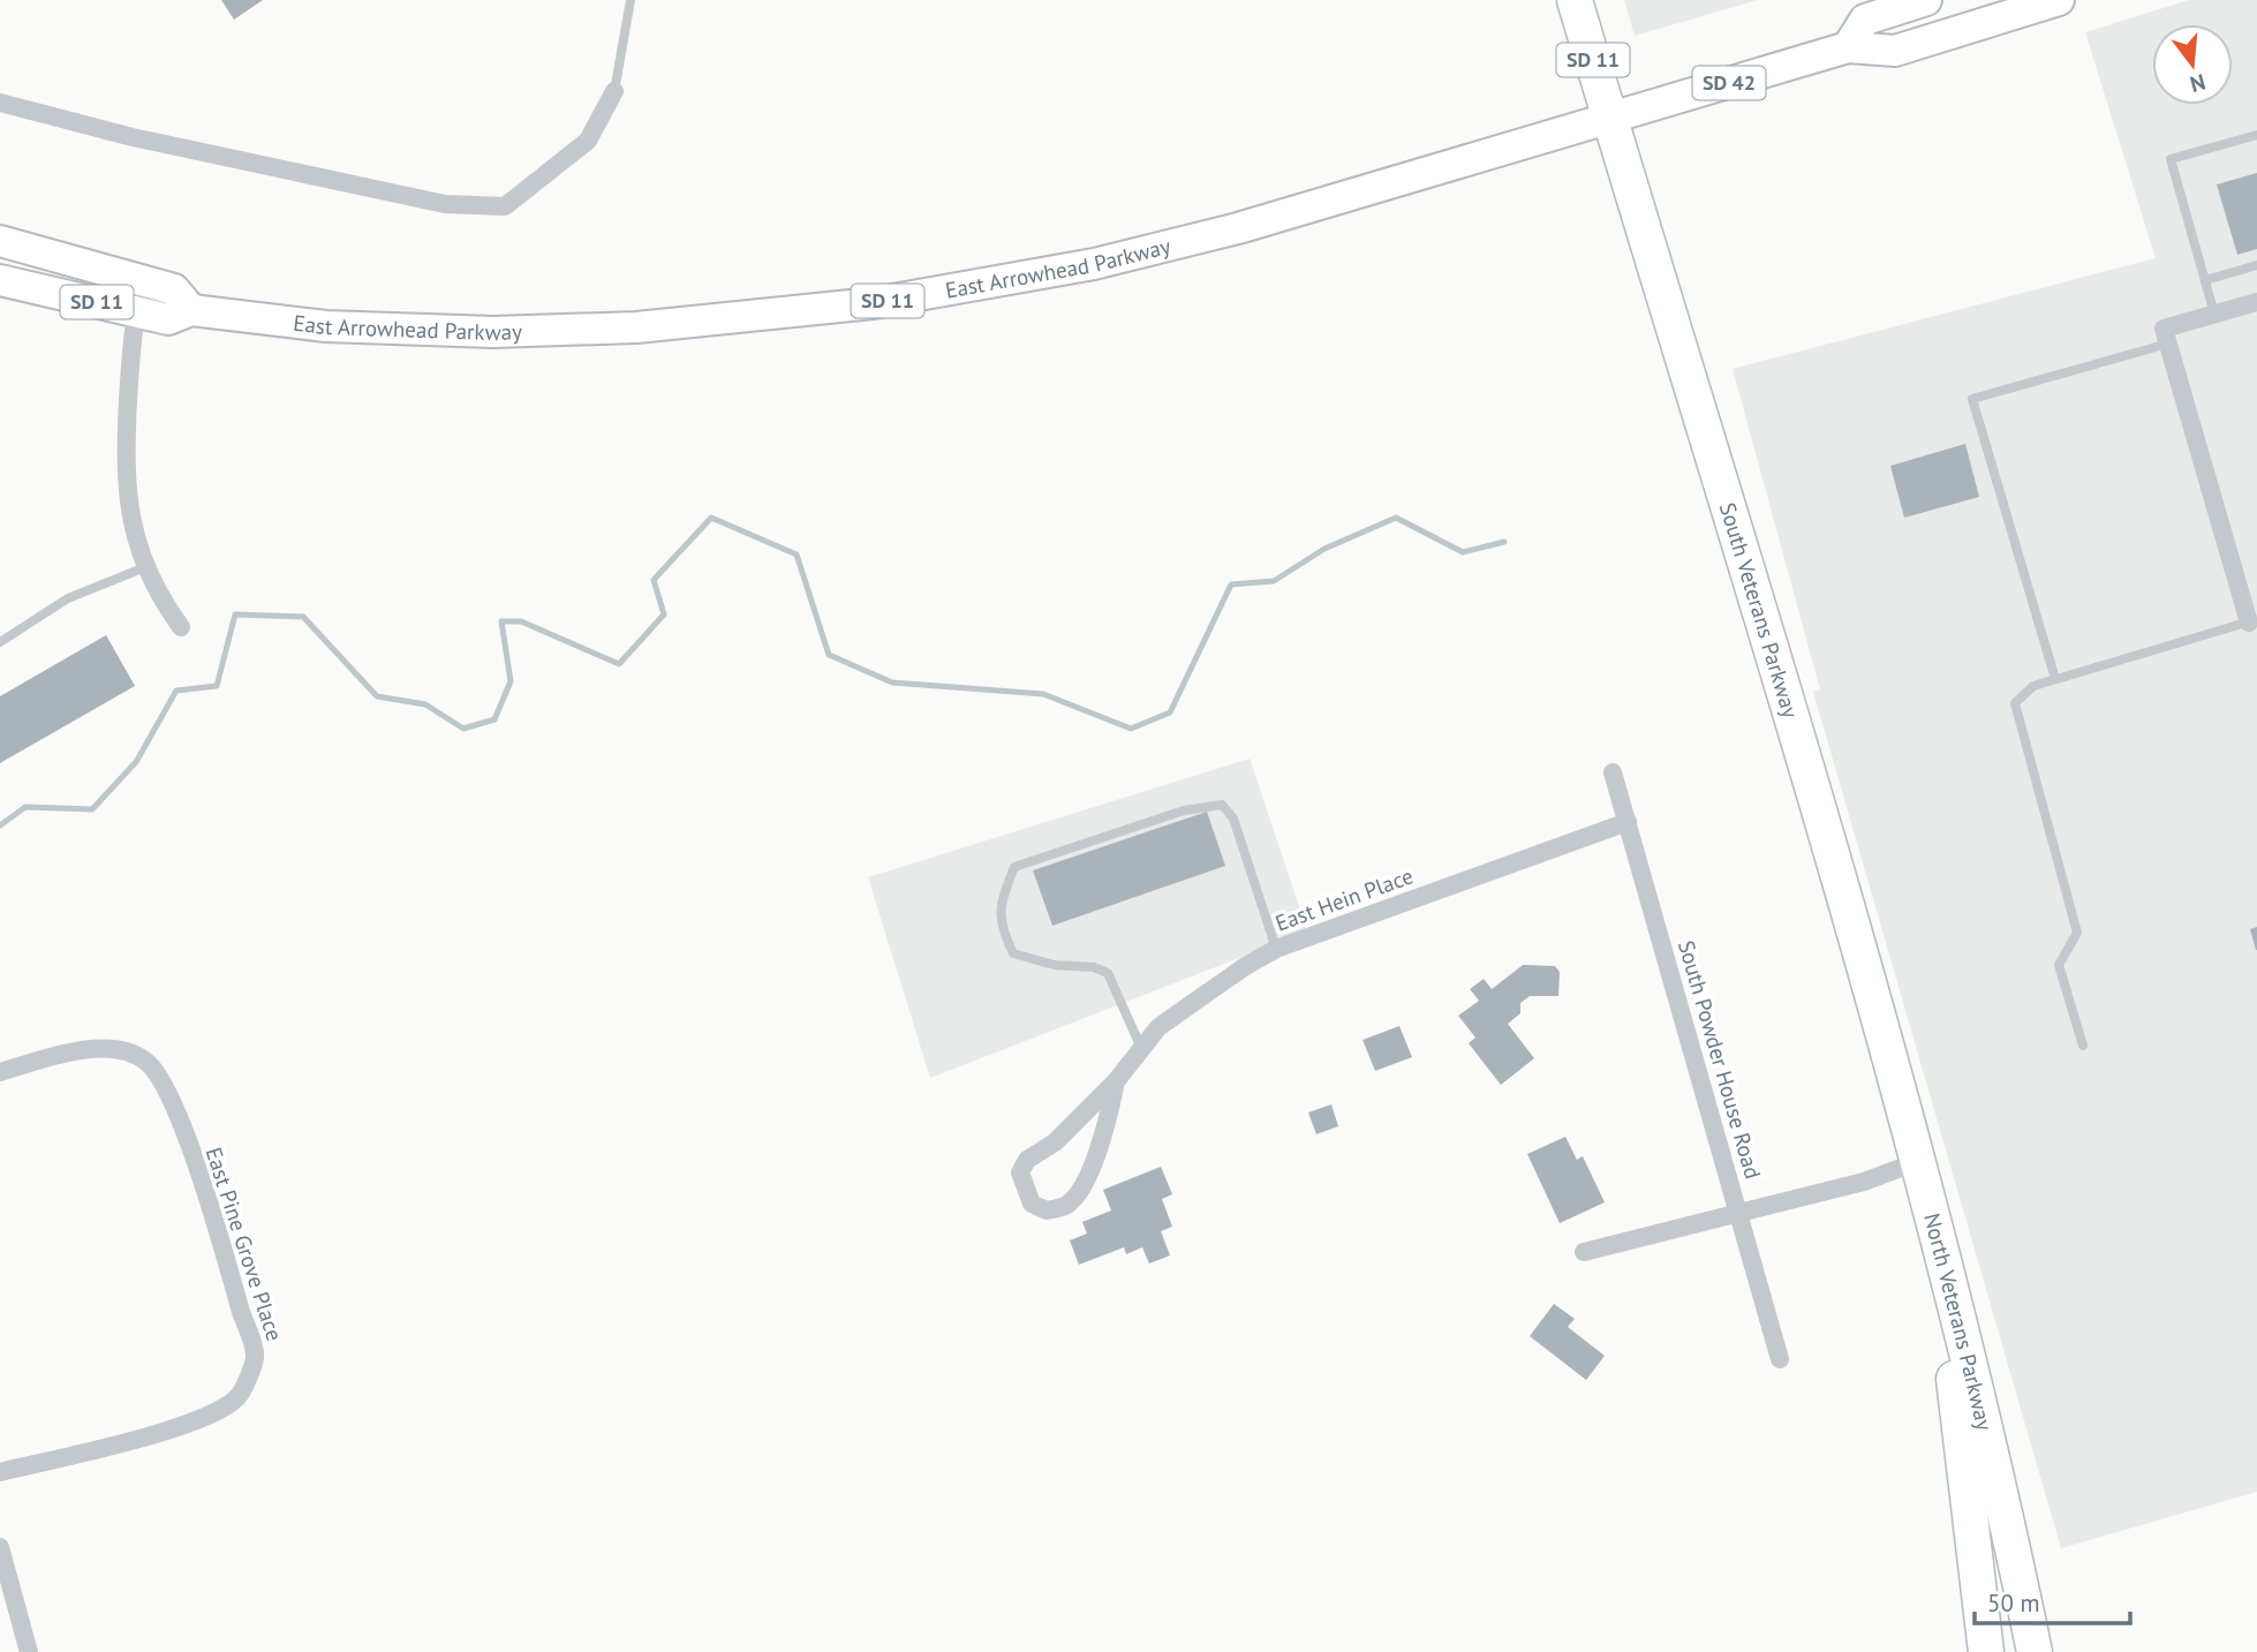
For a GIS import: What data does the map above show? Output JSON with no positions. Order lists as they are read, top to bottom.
{
  "streets": {
    "highway": ["SD 11", "South Veterans Parkway", "North Veterans Parkway"],
    "main road": ["SD 42", "East Arrowhead Parkway"],
    "street": ["East Hein Place", "South Powder House Road", "East Pine Grove Place"]
  },
  "crossings": [
    ["SD 11", "East Arrowhead Parkway"],
    ["East Arrowhead Parkway", "South Veterans Parkway"],
    ["South Veterans Parkway", "North Veterans Parkway"],
    ["East Hein Place", "South Powder House Road"]
  ],
  "scale_bar": "50 m",
  "north": "bottom"
}
